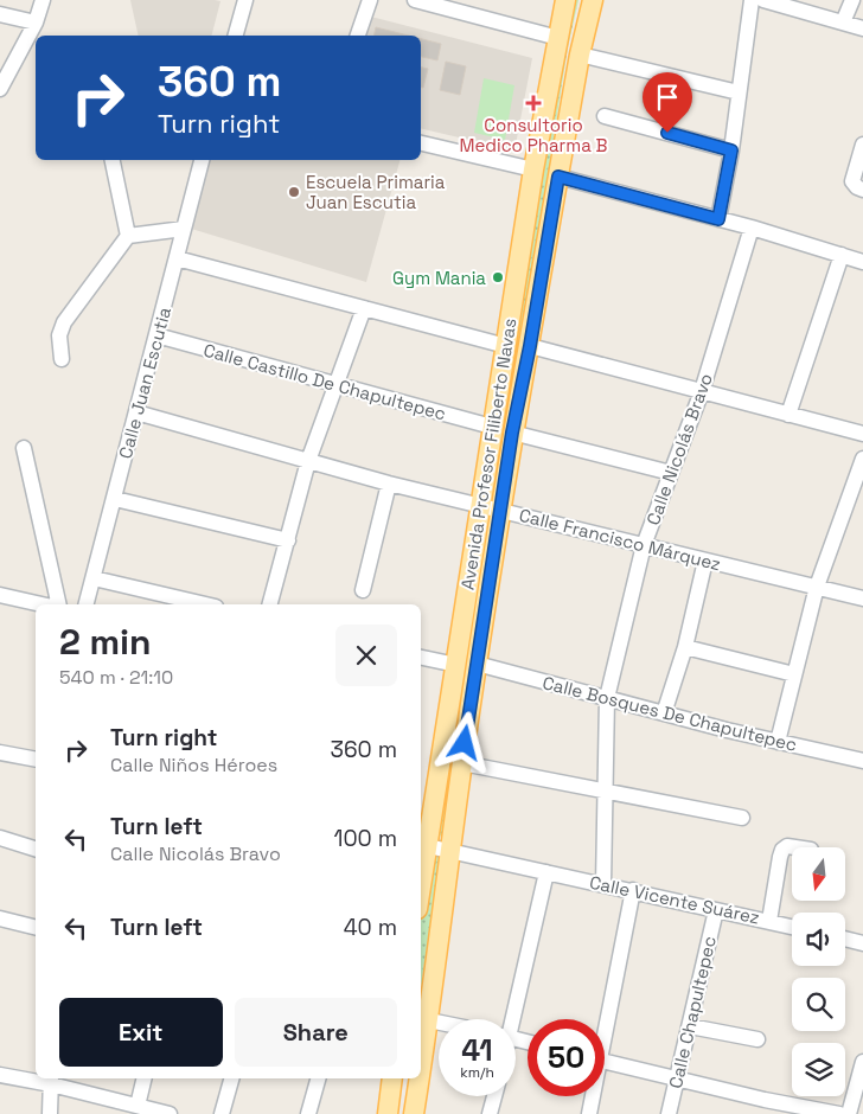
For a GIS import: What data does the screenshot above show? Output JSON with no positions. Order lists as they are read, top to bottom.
{
  "streets": {
    "main road": ["Avenida Profesor Filiberto Navas"],
    "street": [
      "Calle Castillo De Chapultepec",
      "Calle Juan Escutia",
      "Calle Nicolás Bravo",
      "Calle Francisco Márquez",
      "Calle Bosques De Chapultepec",
      "Calle Vicente Suárez",
      "Calle Chapultepec"
    ]
  },
  "crossings": [
    ["Calle Castillo De Chapultepec", "Calle Juan Escutia"],
    ["Calle Castillo De Chapultepec", "Avenida Profesor Filiberto Navas"],
    ["Calle Juan Escutia", "Calle Francisco Márquez"],
    ["Calle Nicolás Bravo", "Calle Francisco Márquez"],
    ["Calle Nicolás Bravo", "Calle Bosques De Chapultepec"],
    ["Calle Nicolás Bravo", "Calle Vicente Suárez"],
    ["Avenida Profesor Filiberto Navas", "Calle Francisco Márquez"],
    ["Avenida Profesor Filiberto Navas", "Calle Bosques De Chapultepec"],
    ["Avenida Profesor Filiberto Navas", "Calle Vicente Suárez"],
    ["Calle Vicente Suárez", "Calle Chapultepec"]
  ],
  "places": {
    "health": ["Consultorio Medico Pharma B"],
    "other": ["Escuela Primaria Juan Escutia", "Gym Mania"]
  },
  "north": "bottom",
  "page": {
    "turn": ["360 m", "Turn right"],
    "heading": ["2 min", "540 m · 21:10"],
    "list": [
      {
        "name": "Turn right",
        "note": "Calle Niños Héroes",
        "value": "360 m"
      },
      {
        "name": "Turn left",
        "note": "Calle Nicolás Bravo",
        "value": "100 m"
      },
      {
        "name": "Turn left",
        "value": "40 m"
      }
    ],
    "buttons": ["Exit", "Share"],
    "speed": "41 km/h",
    "limit": "50"
  }
}
